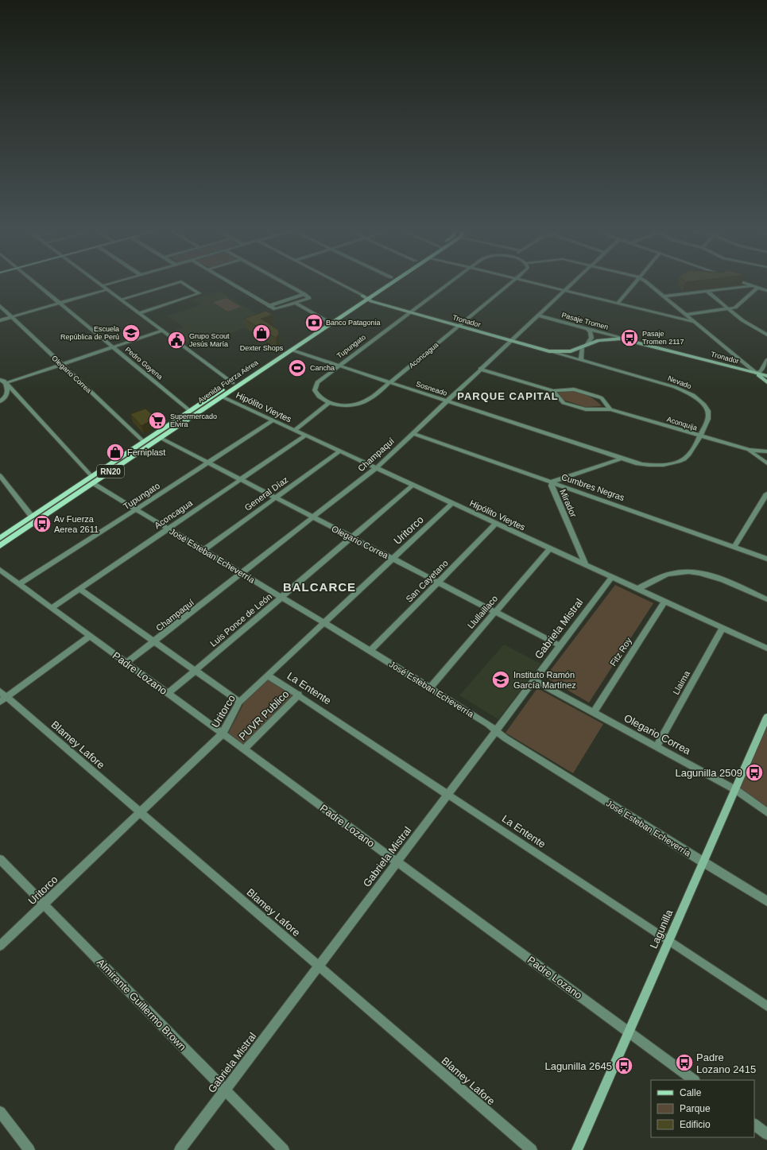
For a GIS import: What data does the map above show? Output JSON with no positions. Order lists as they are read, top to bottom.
{
  "streets": {
    "main road": [
      "Tronador",
      "Avenida Fuerza Aérea",
      "RN20",
      "Lagunilla"
    ],
    "street": [
      "Pasaje Tromen",
      "Tupungato",
      "Aconcagua",
      "Pedro Goyena",
      "Olegario Correa",
      "Nevado",
      "Sosneado",
      "Hipólito Vieytes",
      "Aconquija",
      "Champaquí",
      "Cumbres Negras",
      "General Díaz",
      "Mirador",
      "Uritorco",
      "José Esteban Echeverría",
      "San Cayetano",
      "Llullaillaco",
      "Luis Ponce de León",
      "Gabriela Mistral",
      "Fitz Roy",
      "Padre Lozano",
      "Llaima",
      "La Entente",
      "PUVR Publico",
      "Blamey Lafore",
      "Almirante Guillermo Brown"
    ]
  },
  "crossings": [
    ["Tronador", "Pasaje Tromen"],
    ["Tronador", "Tupungato"],
    ["Tronador", "Aconcagua"],
    ["Tronador", "Avenida Fuerza Aérea"],
    ["Tronador", "Nevado"],
    ["Tronador", "Champaquí"],
    ["Pasaje Tromen", "Champaquí"],
    ["Tupungato", "Aconcagua"],
    ["Tupungato", "Olegario Correa"],
    ["Tupungato", "Sosneado"],
    ["Tupungato", "Hipólito Vieytes"],
    ["Tupungato", "José Esteban Echeverría"],
    ["Tupungato", "Padre Lozano"],
    ["Aconcagua", "Olegario Correa"],
    ["Aconcagua", "Sosneado"],
    ["Aconcagua", "Hipólito Vieytes"],
    ["Aconcagua", "José Esteban Echeverría"],
    ["Aconcagua", "Padre Lozano"],
    ["Pedro Goyena", "Avenida Fuerza Aérea"],
    ["Olegario Correa", "Avenida Fuerza Aérea"],
    ["Olegario Correa", "Champaquí"],
    ["Olegario Correa", "General Díaz"],
    ["Olegario Correa", "Uritorco"],
    ["Olegario Correa", "San Cayetano"],
    ["Olegario Correa", "Llullaillaco"],
    ["Olegario Correa", "Luis Ponce de León"],
    ["Olegario Correa", "Gabriela Mistral"],
    ["Olegario Correa", "Fitz Roy"],
    ["Olegario Correa", "Llaima"],
    ["Olegario Correa", "Lagunilla"],
    ["Avenida Fuerza Aérea", "Sosneado"],
    ["Avenida Fuerza Aérea", "Hipólito Vieytes"],
    ["Avenida Fuerza Aérea", "José Esteban Echeverría"],
    ["Nevado", "Sosneado"],
    ["Nevado", "Aconquija"],
    ["Nevado", "Mirador"],
    ["Sosneado", "Champaquí"],
    ["Sosneado", "Mirador"],
    ["Hipólito Vieytes", "Champaquí"],
    ["Hipólito Vieytes", "General Díaz"],
    ["Hipólito Vieytes", "Mirador"],
    ["Hipólito Vieytes", "Uritorco"],
    ["Hipólito Vieytes", "San Cayetano"],
    ["Hipólito Vieytes", "Llullaillaco"],
    ["Hipólito Vieytes", "Luis Ponce de León"],
    ["Hipólito Vieytes", "Gabriela Mistral"],
    ["Hipólito Vieytes", "Fitz Roy"],
    ["Hipólito Vieytes", "Llaima"],
    ["Champaquí", "Cumbres Negras"],
    ["Champaquí", "José Esteban Echeverría"],
    ["Champaquí", "Padre Lozano"],
    ["Cumbres Negras", "Mirador"],
    ["General Díaz", "José Esteban Echeverría"],
    ["Uritorco", "José Esteban Echeverría"],
    ["Uritorco", "Padre Lozano"],
    ["Uritorco", "La Entente"],
    ["Uritorco", "Blamey Lafore"],
    ["Uritorco", "Almirante Guillermo Brown"],
    ["José Esteban Echeverría", "San Cayetano"],
    ["José Esteban Echeverría", "Llullaillaco"],
    ["José Esteban Echeverría", "Luis Ponce de León"],
    ["José Esteban Echeverría", "Gabriela Mistral"],
    ["José Esteban Echeverría", "Lagunilla"],
    ["Luis Ponce de León", "Padre Lozano"],
    ["Gabriela Mistral", "Padre Lozano"],
    ["Gabriela Mistral", "La Entente"],
    ["Gabriela Mistral", "Blamey Lafore"],
    ["Gabriela Mistral", "Almirante Guillermo Brown"],
    ["Padre Lozano", "PUVR Publico"],
    ["Padre Lozano", "Lagunilla"],
    ["La Entente", "PUVR Publico"],
    ["La Entente", "Lagunilla"]
  ],
  "districts": ["PARQUE CAPITAL", "BALCARCE"],
  "places": {
    "bank": ["Banco Patagonia"],
    "school or university": ["Escuela República de Perú", "Instituto Ramón García Martínez"],
    "shop": ["Dexter Shops", "Ferniplast"],
    "bus stop": [
      "Pasaje Tromen 2117",
      "Av Fuerza Aerea 2611",
      "Lagunilla 2509",
      "Padre Lozano 2415",
      "Lagunilla 2645"
    ],
    "public building": ["Grupo Scout Jesús María"],
    "sports": ["Cancha"],
    "supermarket": ["Supermercado Elvira"]
  },
  "legend": ["Calle", "Parque", "Edificio"]
}
